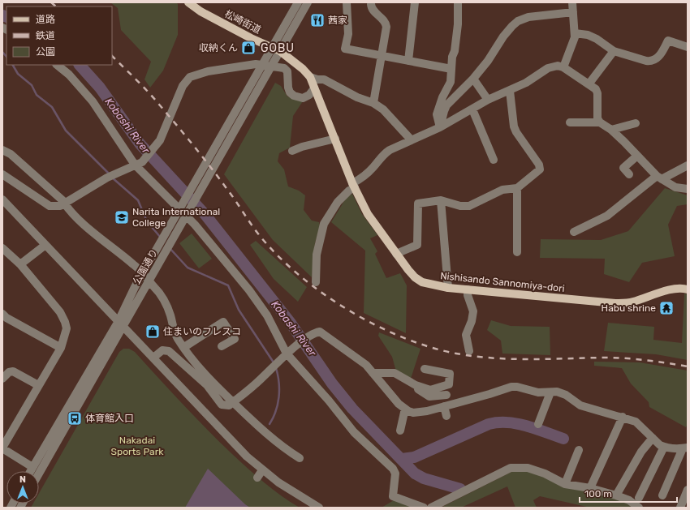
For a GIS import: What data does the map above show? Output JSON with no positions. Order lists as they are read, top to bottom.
{
  "streets": {
    "main road": ["松崎街道", "Nishisando Sannomiya-dori"],
    "street": ["公園通り"]
  },
  "crossings": [
    ["松崎街道", "公園通り"],
    ["松崎街道", "Nishisando Sannomiya-dori"],
    ["公園通り", "Nishisando Sannomiya-dori"]
  ],
  "districts": ["GOBU"],
  "water": ["Kobashi River"],
  "parks": ["Nakadai Sports Park"],
  "places": {
    "restaurant": ["茜家"],
    "shop": ["収納くん", "住まいのフレスコ"],
    "school or university": ["Narita International College"],
    "temple": ["Habu shrine"],
    "bus stop": ["体育館入口"]
  },
  "legend": ["道路", "鉄道", "公園"],
  "scale_bar": "100 m",
  "north": "top"
}
